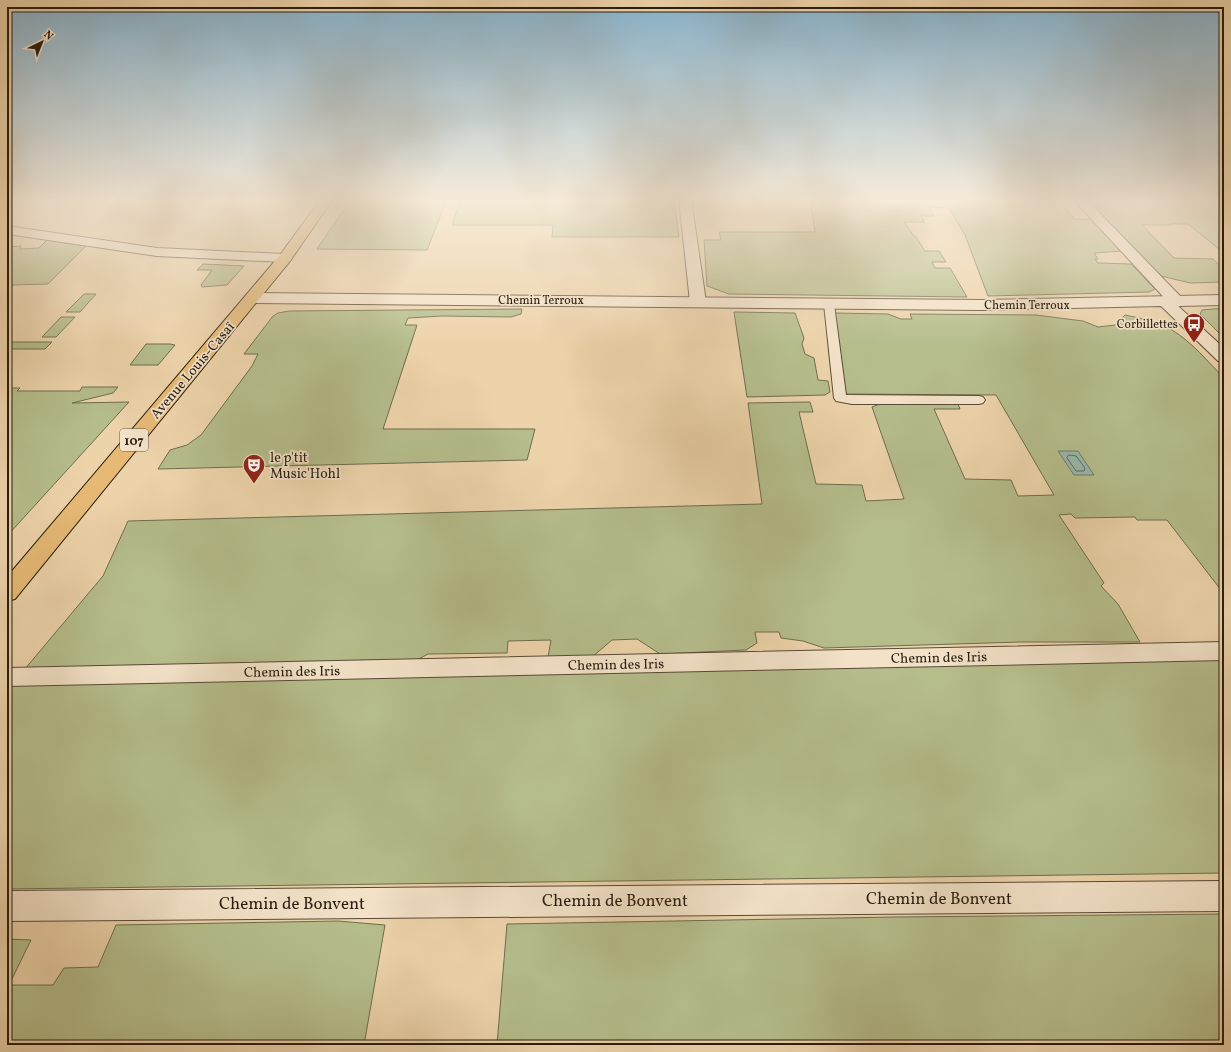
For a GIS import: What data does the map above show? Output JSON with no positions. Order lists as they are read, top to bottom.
{
  "streets": {
    "main road": ["Avenue Louis-Casaï", "107"],
    "street": ["Chemin Terroux", "Chemin des Iris", "Chemin de Bonvent"]
  },
  "crossings": [
    ["Chemin Terroux", "Avenue Louis-Casaï"]
  ],
  "places": {
    "bus stop": ["Corbillettes"],
    "theatre": ["le p'tit Music'Hohl"]
  },
  "north": "top right"
}
